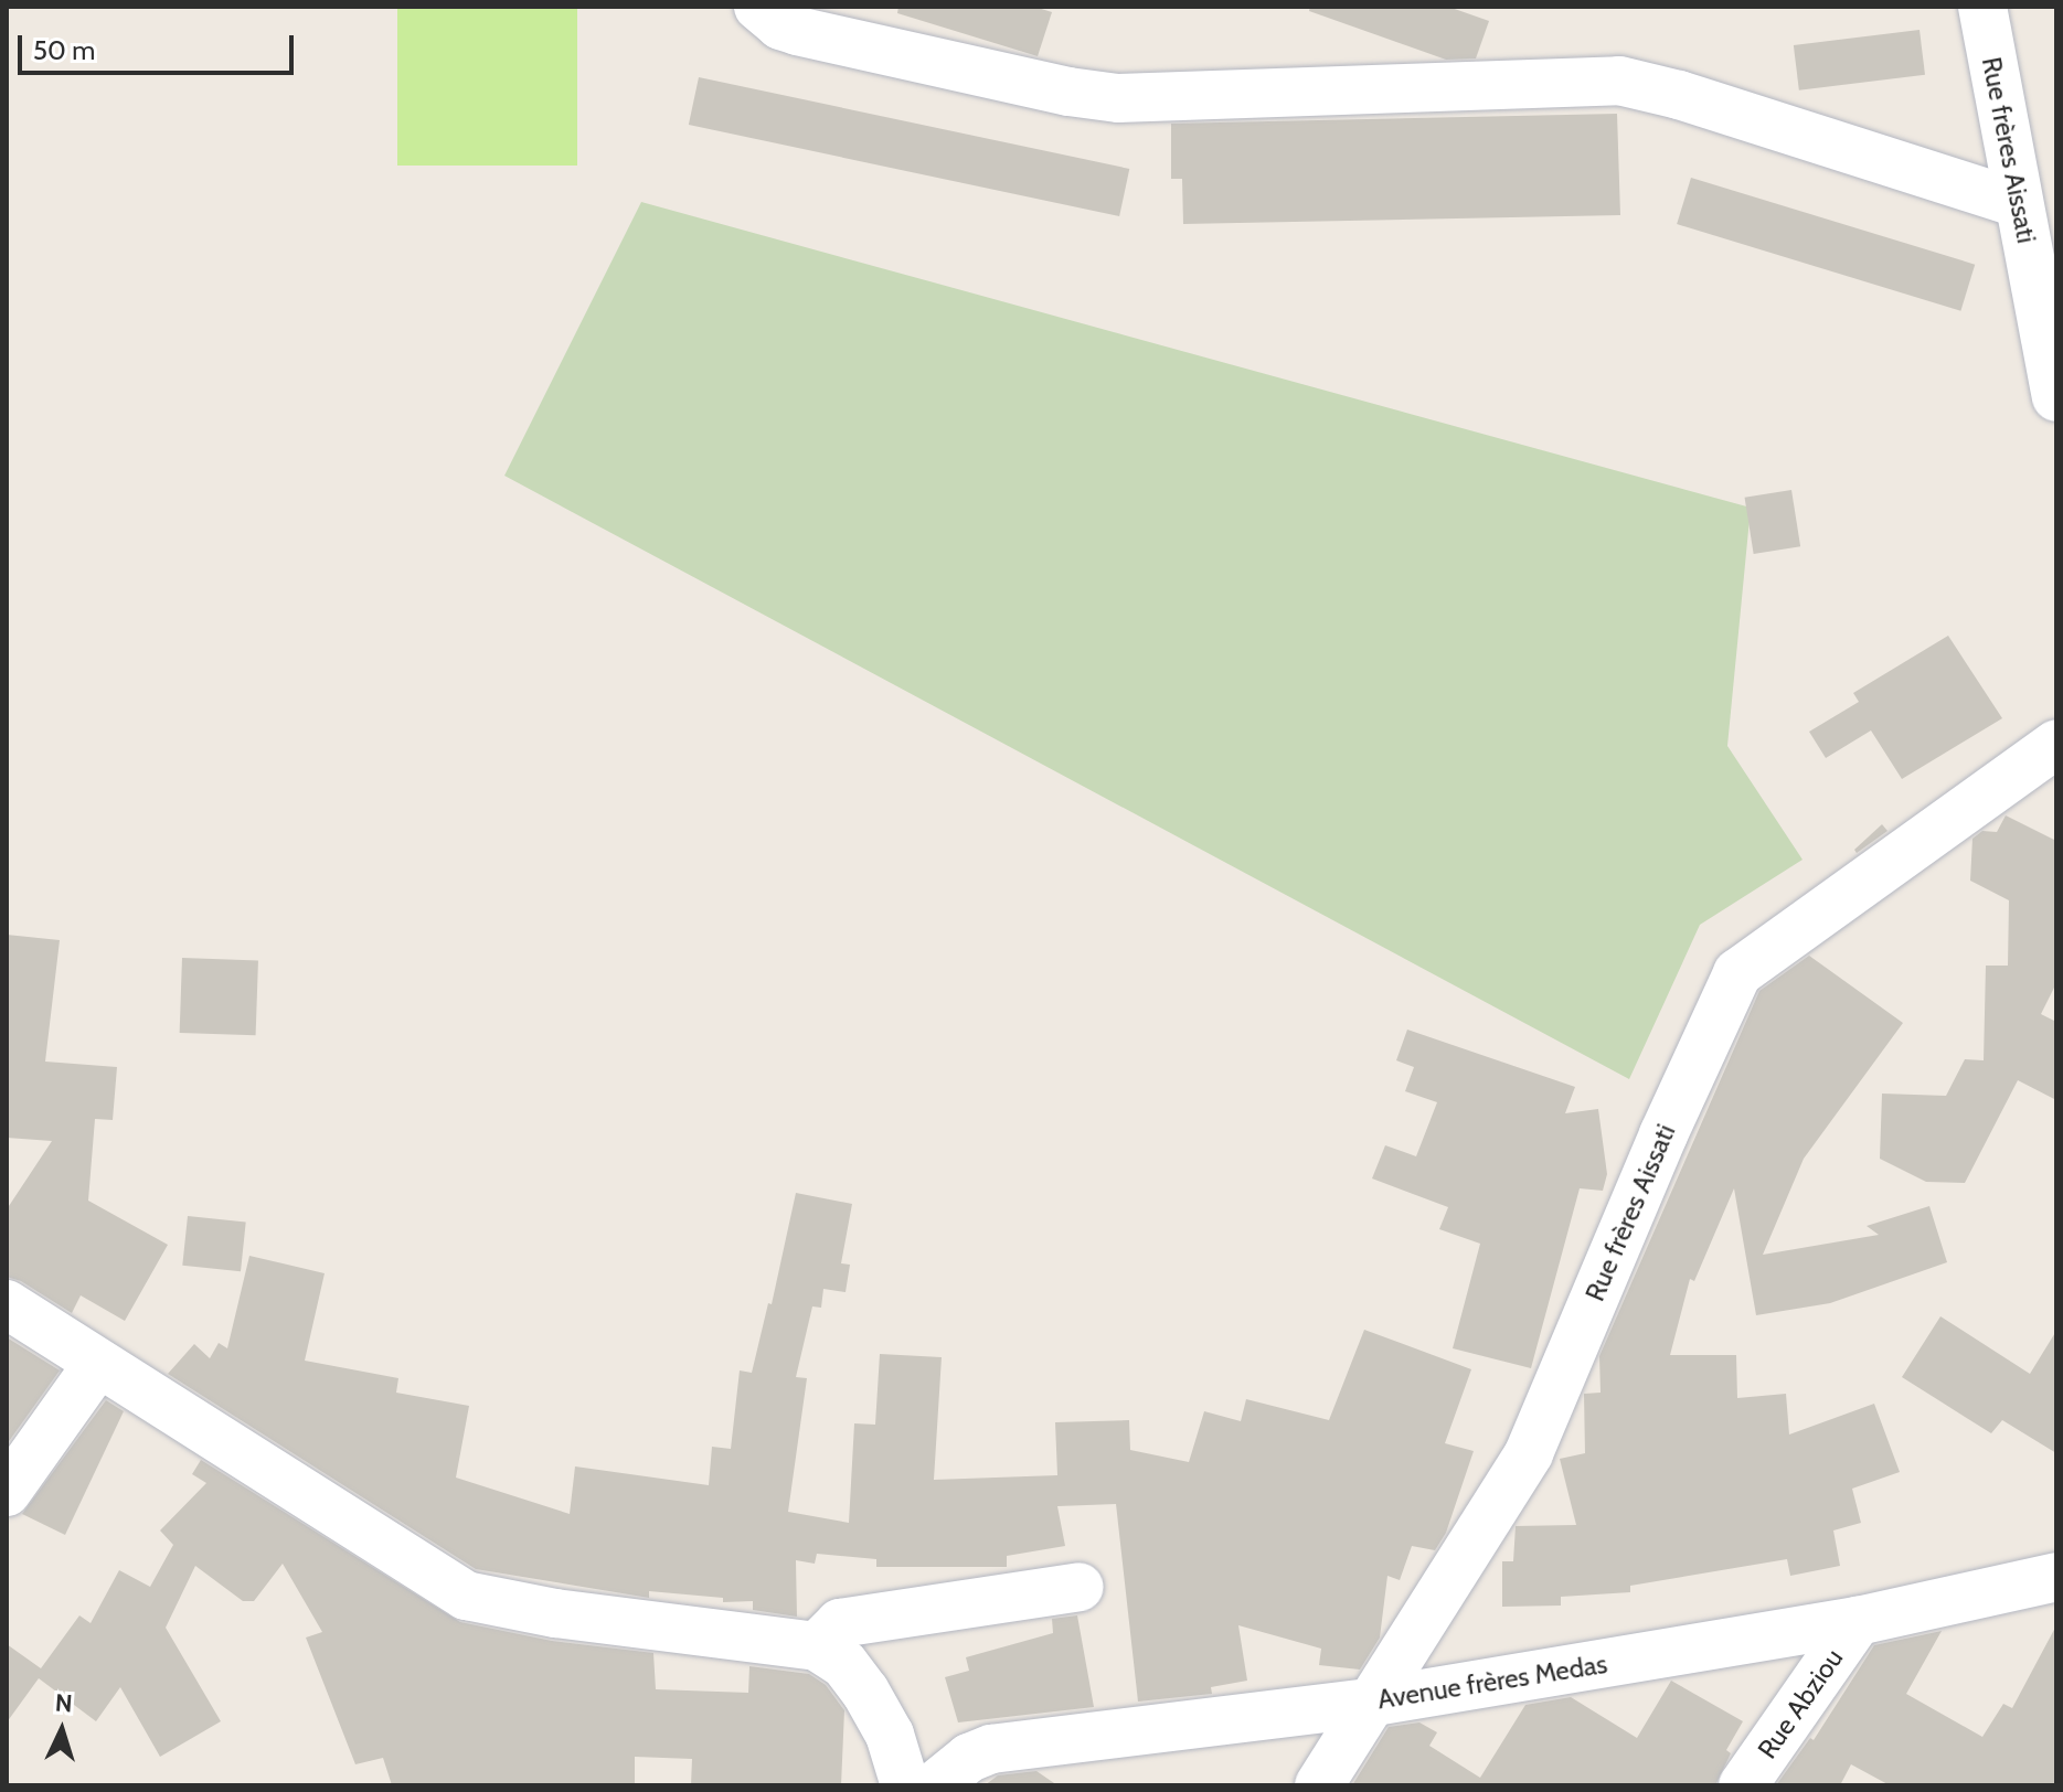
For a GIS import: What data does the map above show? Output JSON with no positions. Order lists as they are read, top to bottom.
{
  "streets": {
    "street": ["Rue frères Aissati", "Avenue frères Medas", "Rue Abziou"]
  },
  "crossings": [
    ["Rue frères Aissati", "Avenue frères Medas"],
    ["Avenue frères Medas", "Rue Abziou"]
  ],
  "scale_bar": "50 m",
  "north": "top"
}
